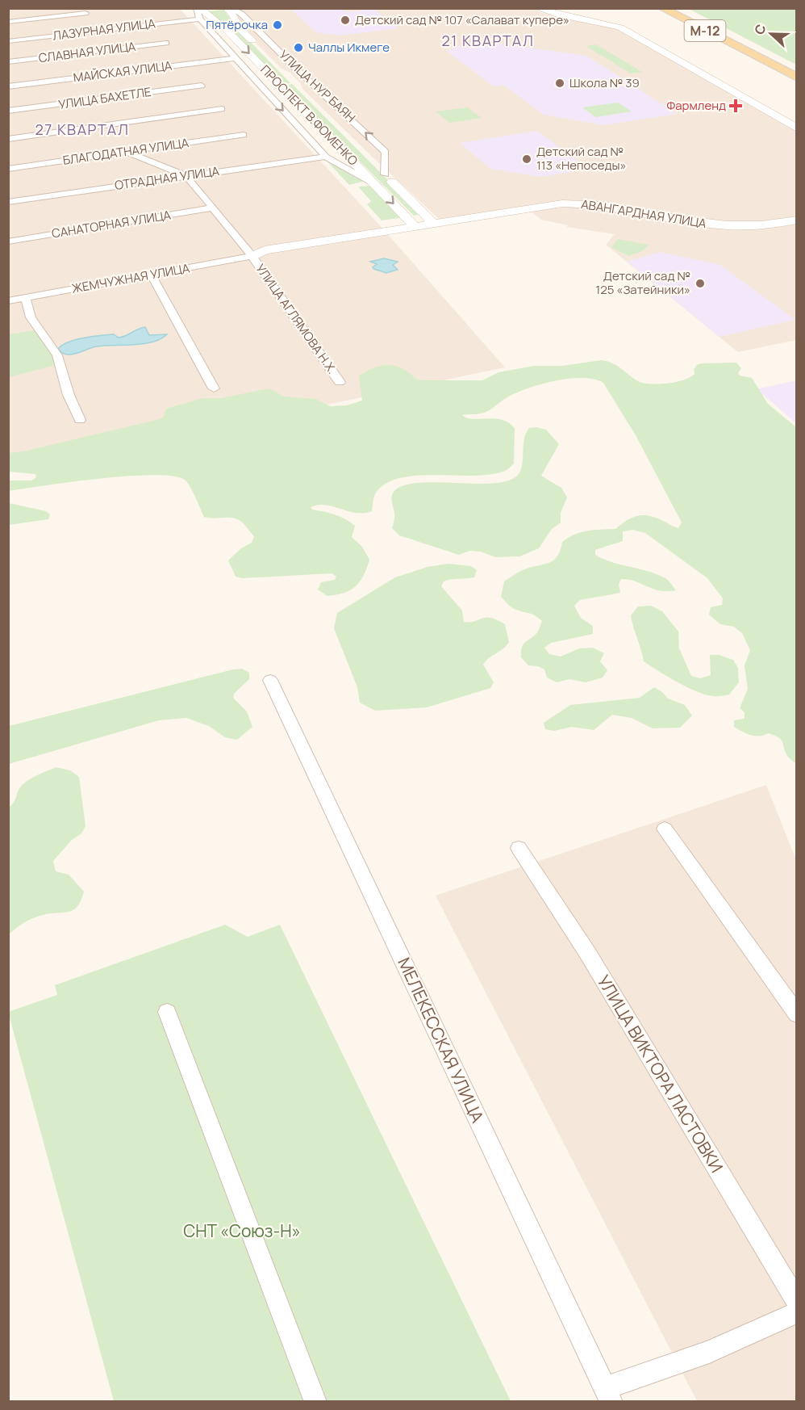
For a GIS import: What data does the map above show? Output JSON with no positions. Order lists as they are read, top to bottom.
{
  "streets": {
    "main road": ["М-12", "ПРОСПЕКТ В.ФОМЕНКО", "АВАНГАРДНАЯ УЛИЦА"],
    "street": [
      "ЛАЗУРНАЯ УЛИЦА",
      "СЛАВНАЯ УЛИЦА",
      "МАЙСКАЯ УЛИЦА",
      "УЛИЦА НУР БАЯН",
      "УЛИЦА БАХЕТЛЕ",
      "БЛАГОДАТНАЯ УЛИЦА",
      "ОТРАДНАЯ УЛИЦА",
      "САНАТОРНАЯ УЛИЦА",
      "ЖЕМЧУЖНАЯ УЛИЦА",
      "УЛИЦА АГЛЯМОВА Н.Х.",
      "МЕЛЕКЕССКАЯ УЛИЦА",
      "УЛИЦА ВИКТОРА ЛАСТОВКИ"
    ]
  },
  "crossings": [
    ["ЛАЗУРНАЯ УЛИЦА", "ПРОСПЕКТ В.ФОМЕНКО"],
    ["УЛИЦА НУР БАЯН", "ПРОСПЕКТ В.ФОМЕНКО"],
    ["ПРОСПЕКТ В.ФОМЕНКО", "АВАНГАРДНАЯ УЛИЦА"],
    ["ОТРАДНАЯ УЛИЦА", "УЛИЦА АГЛЯМОВА Н.Х."],
    ["АВАНГАРДНАЯ УЛИЦА", "ЖЕМЧУЖНАЯ УЛИЦА"],
    ["АВАНГАРДНАЯ УЛИЦА", "УЛИЦА АГЛЯМОВА Н.Х."],
    ["САНАТОРНАЯ УЛИЦА", "УЛИЦА АГЛЯМОВА Н.Х."],
    ["ЖЕМЧУЖНАЯ УЛИЦА", "УЛИЦА АГЛЯМОВА Н.Х."]
  ],
  "districts": ["21 КВАРТАЛ", "27 КВАРТАЛ"],
  "parks": ["СНТ «Союз-Н»"],
  "places": {
    "other": [
      "Детский сад № 107 «Салават купере»",
      "Пятёрочка",
      "Чаллы Икмеге",
      "Школа № 39",
      "Детский сад № 113 «Непоседы»",
      "Детский сад № 125 «Затейники»"
    ],
    "health": ["Фармленд"]
  },
  "north": "left"
}
